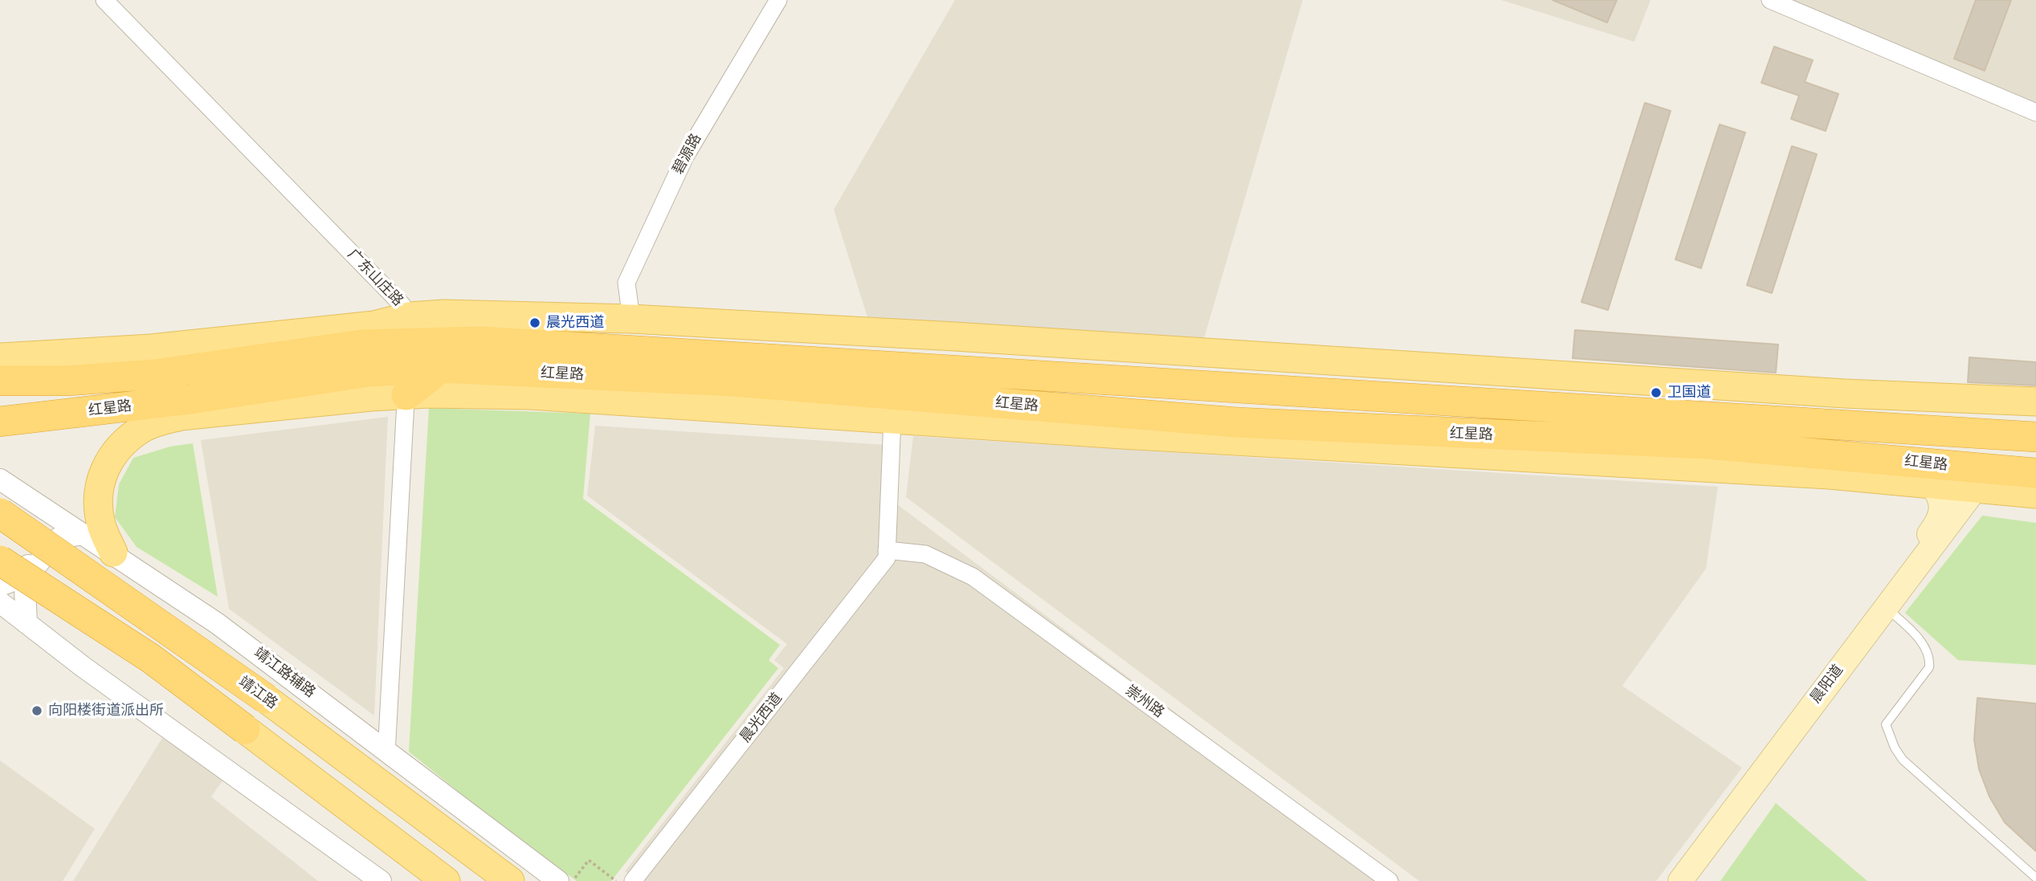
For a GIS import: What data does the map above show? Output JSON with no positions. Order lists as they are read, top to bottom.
{
  "streets": {
    "highway": ["红星路", "靖江路"],
    "main road": ["晨阳道"],
    "street": [
      "碧源路",
      "广东山庄路",
      "靖江路辅路",
      "崇州路",
      "晨光西道"
    ]
  },
  "crossings": [
    ["广东山庄路", "红星路"],
    ["红星路", "晨阳道"],
    ["崇州路", "晨光西道"]
  ],
  "places": ["晨光西道", "卫国道", "向阳楼街道派出所"]
}
